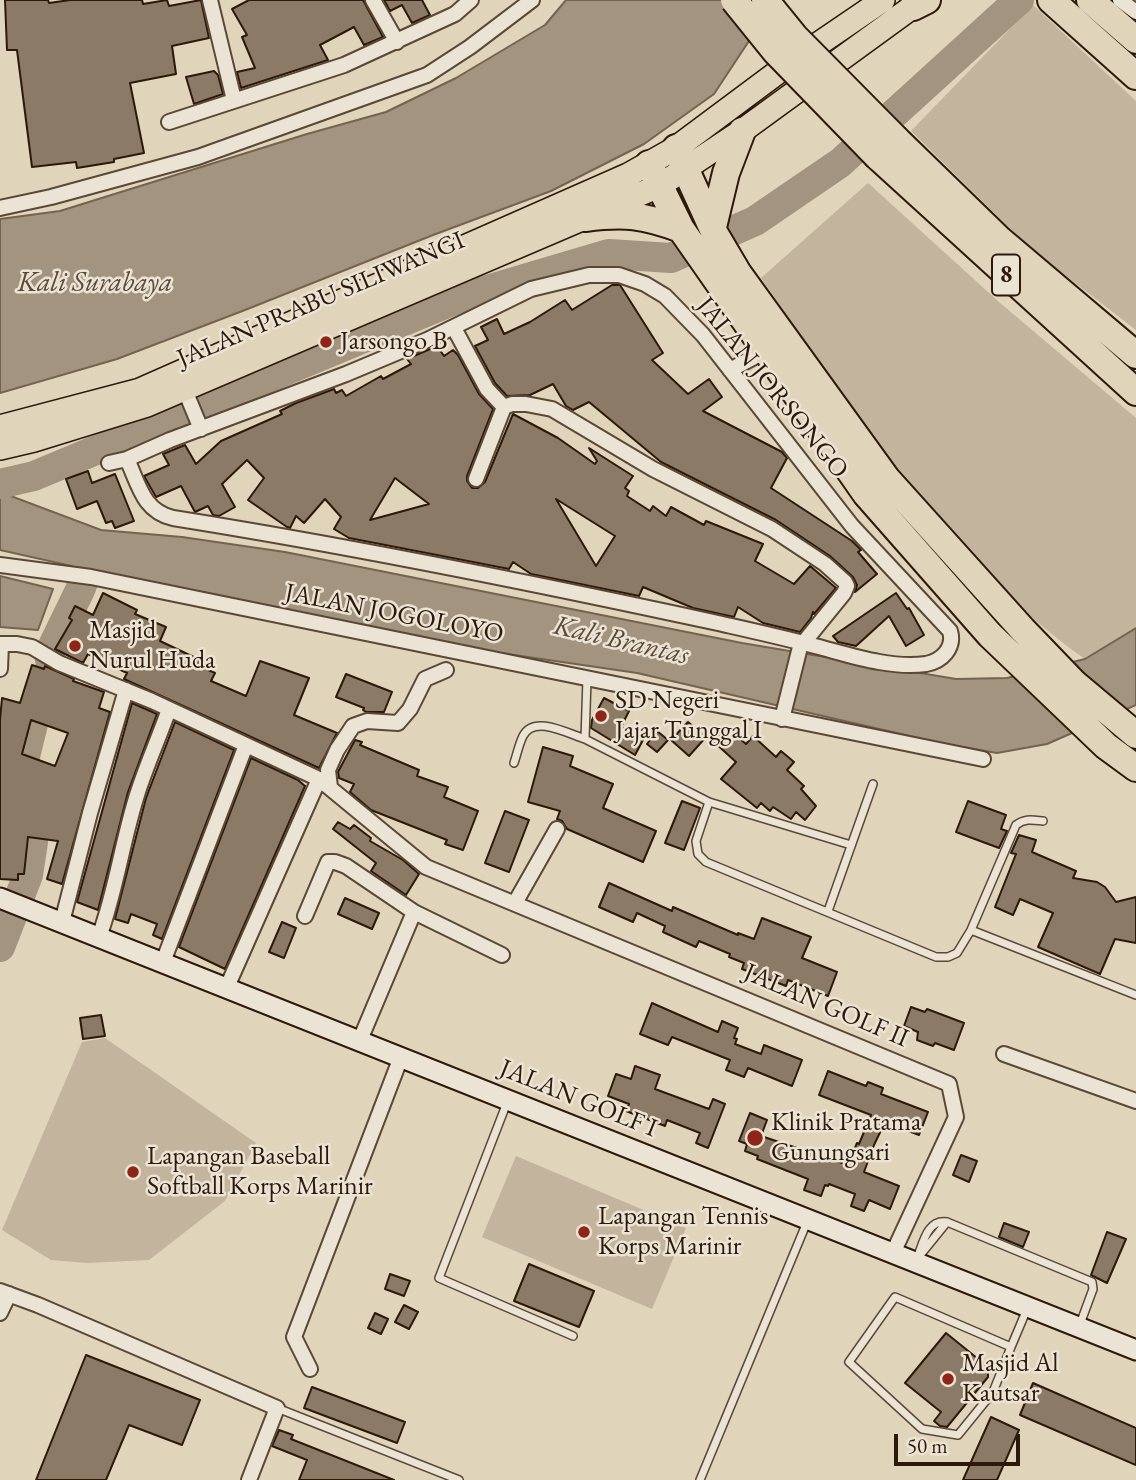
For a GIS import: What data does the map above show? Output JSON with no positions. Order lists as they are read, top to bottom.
{
  "streets": {
    "highway": ["8"],
    "main road": ["JALAN PRABU SILIWANGI", "JALAN GOLF I"],
    "street": ["JALAN JORSONGO", "JALAN JOGOLOYO", "JALAN GOLF II"]
  },
  "crossings": [
    ["JALAN GOLF II", "JALAN GOLF I"]
  ],
  "water": ["Kali Surabaya", "Kali Brantas"],
  "places": [
    "Jarsongo B",
    "Masjid Nurul Huda",
    "SD Negeri Jajar Tunggal I",
    "Klinik Pratama Gunungsari",
    "Lapangan Baseball Softball Korps Marinir",
    "Lapangan Tennis Korps Marinir",
    "Masjid Al Kautsar"
  ],
  "scale_bar": "50 m"
}
